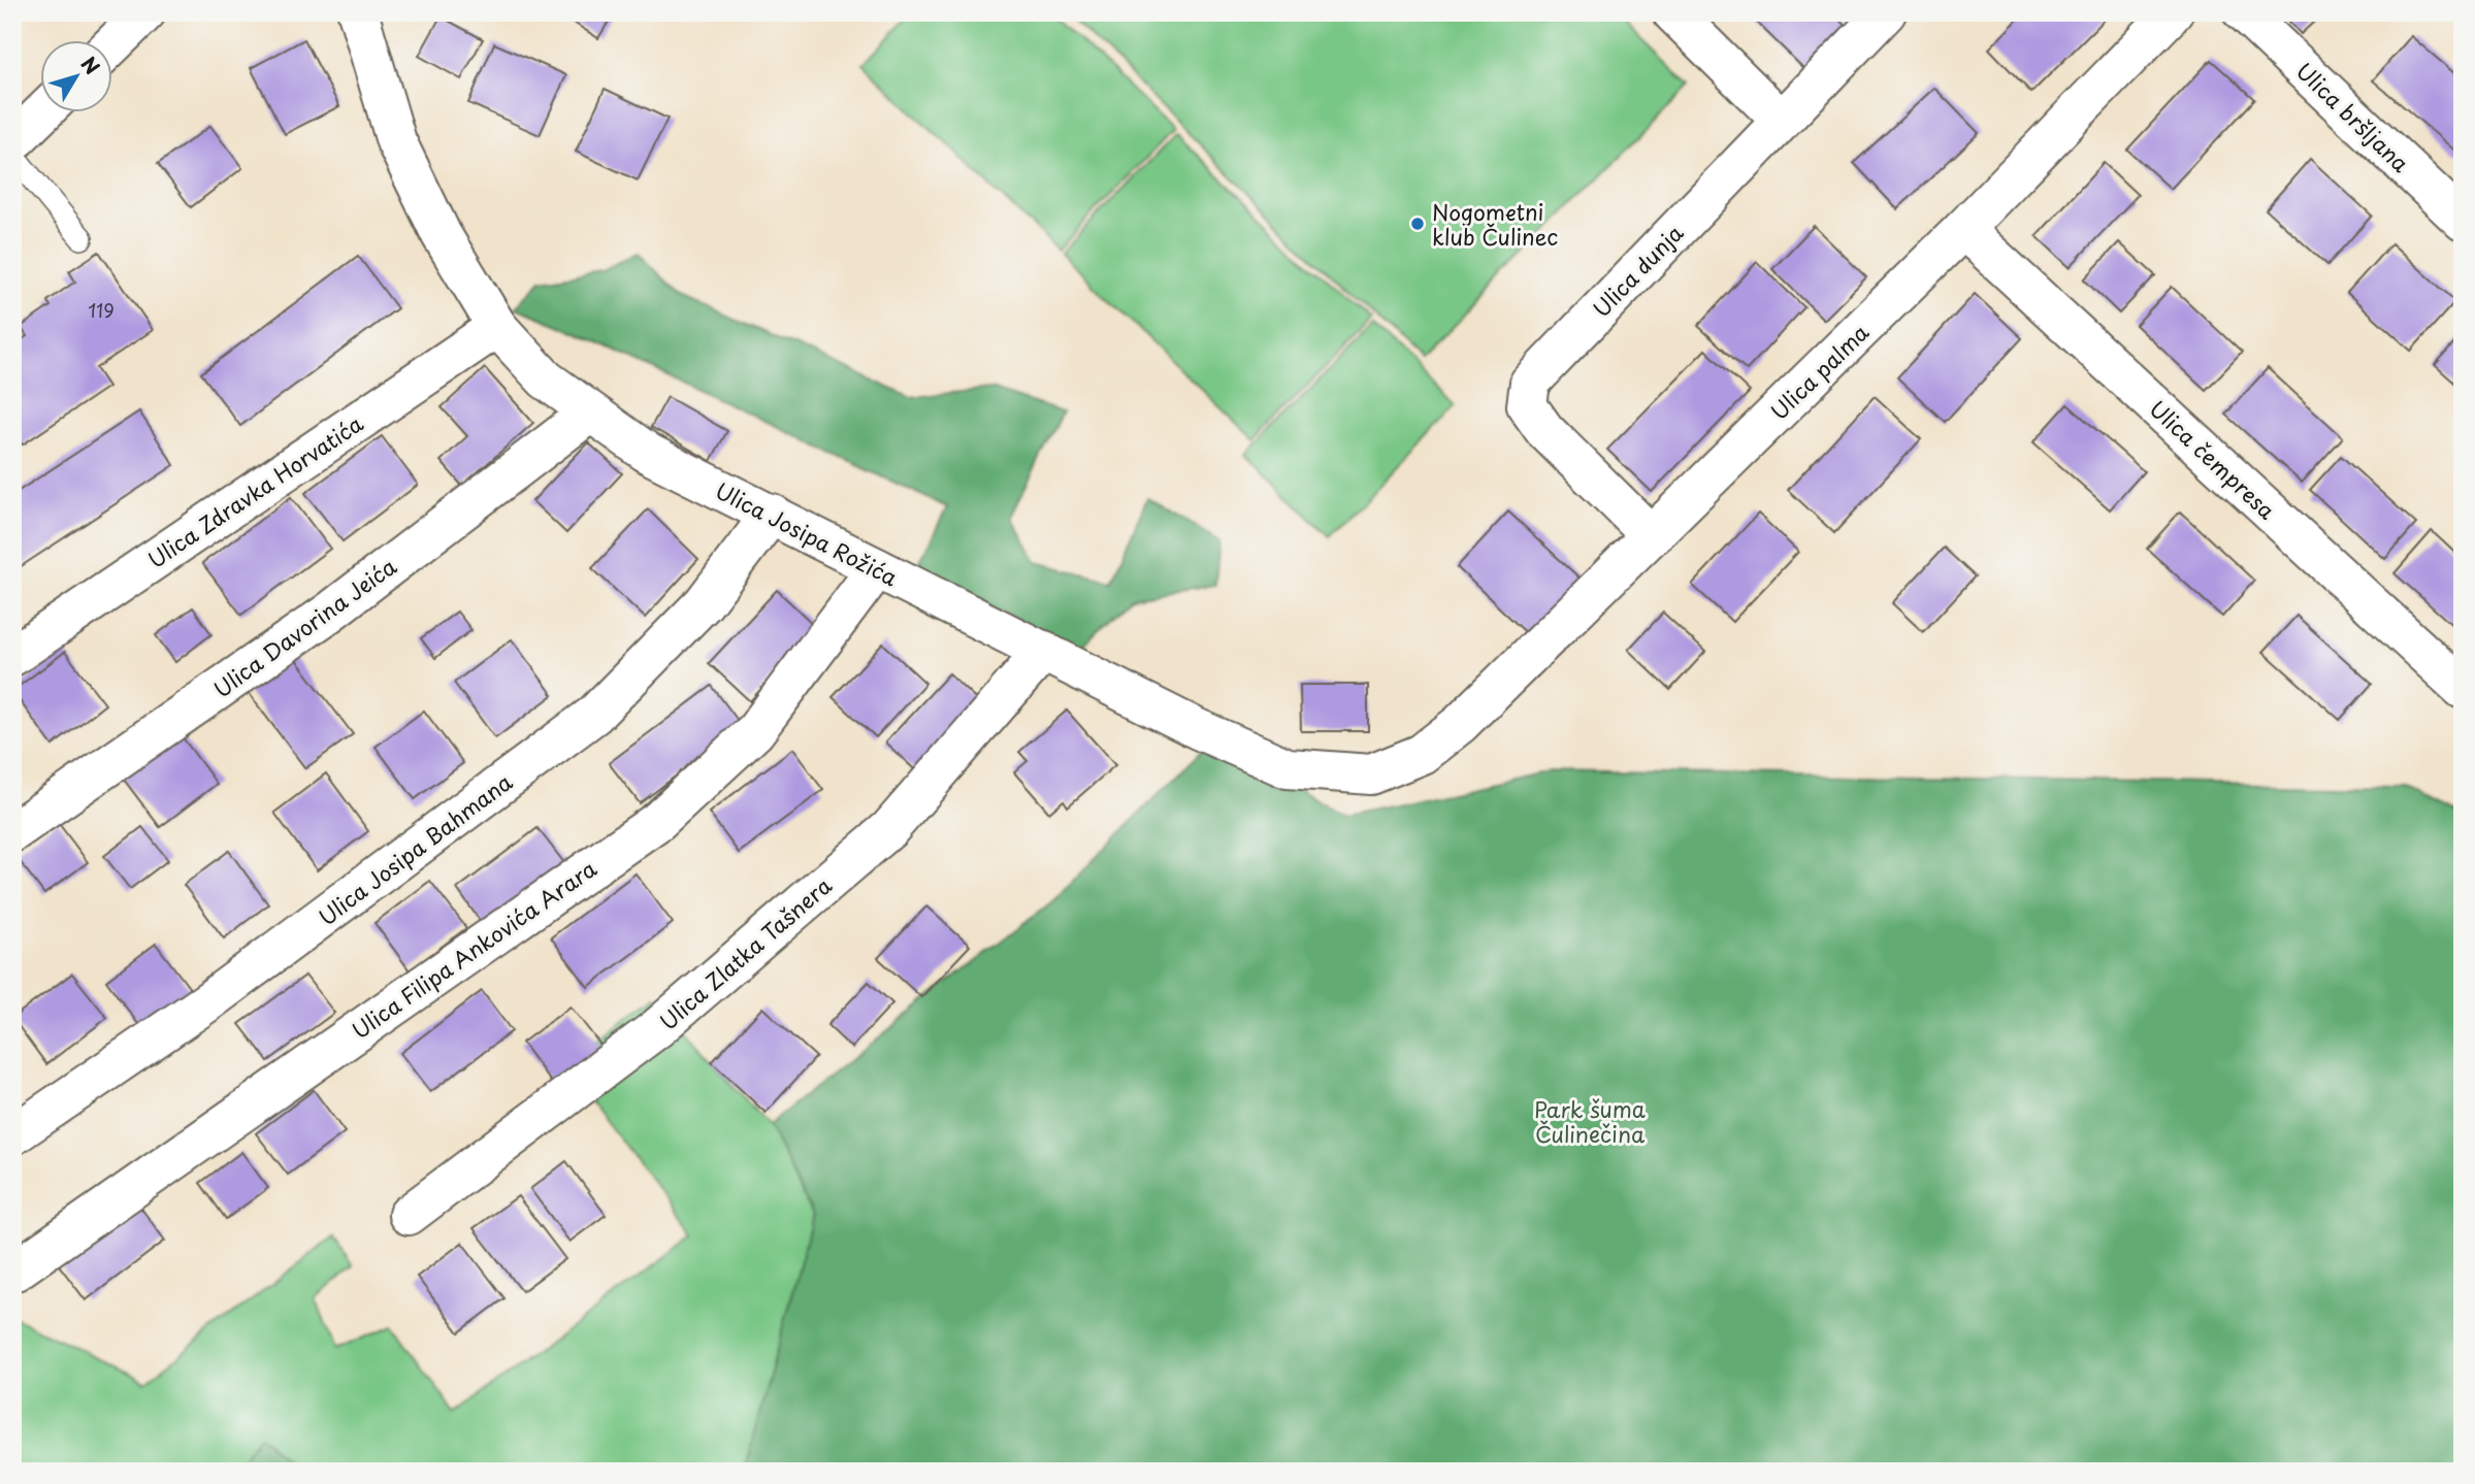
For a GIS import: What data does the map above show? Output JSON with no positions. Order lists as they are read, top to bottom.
{
  "streets": {
    "street": [
      "Ulica bršljana",
      "Ulica dunja",
      "Ulica palma",
      "Ulica čempresa",
      "Ulica Zdravka Horvatića",
      "Ulica Josipa Rožića",
      "Ulica Davorina Jeića",
      "Ulica Josipa Bahmana",
      "Ulica Filipa Ankovića Arara",
      "Ulica Zlatka Tašnera"
    ]
  },
  "crossings": [
    ["Ulica dunja", "Ulica palma"],
    ["Ulica palma", "Ulica čempresa"],
    ["Ulica palma", "Ulica Josipa Rožića"],
    ["Ulica Zdravka Horvatića", "Ulica Josipa Rožića"],
    ["Ulica Josipa Rožića", "Ulica Davorina Jeića"],
    ["Ulica Josipa Rožića", "Ulica Josipa Bahmana"],
    ["Ulica Josipa Rožića", "Ulica Filipa Ankovića Arara"],
    ["Ulica Josipa Rožića", "Ulica Zlatka Tašnera"]
  ],
  "parks": ["Park šuma Čulinečina"],
  "places": ["Nogometni klub Čulinec"],
  "house_numbers": ["119"],
  "north": "top right"
}
